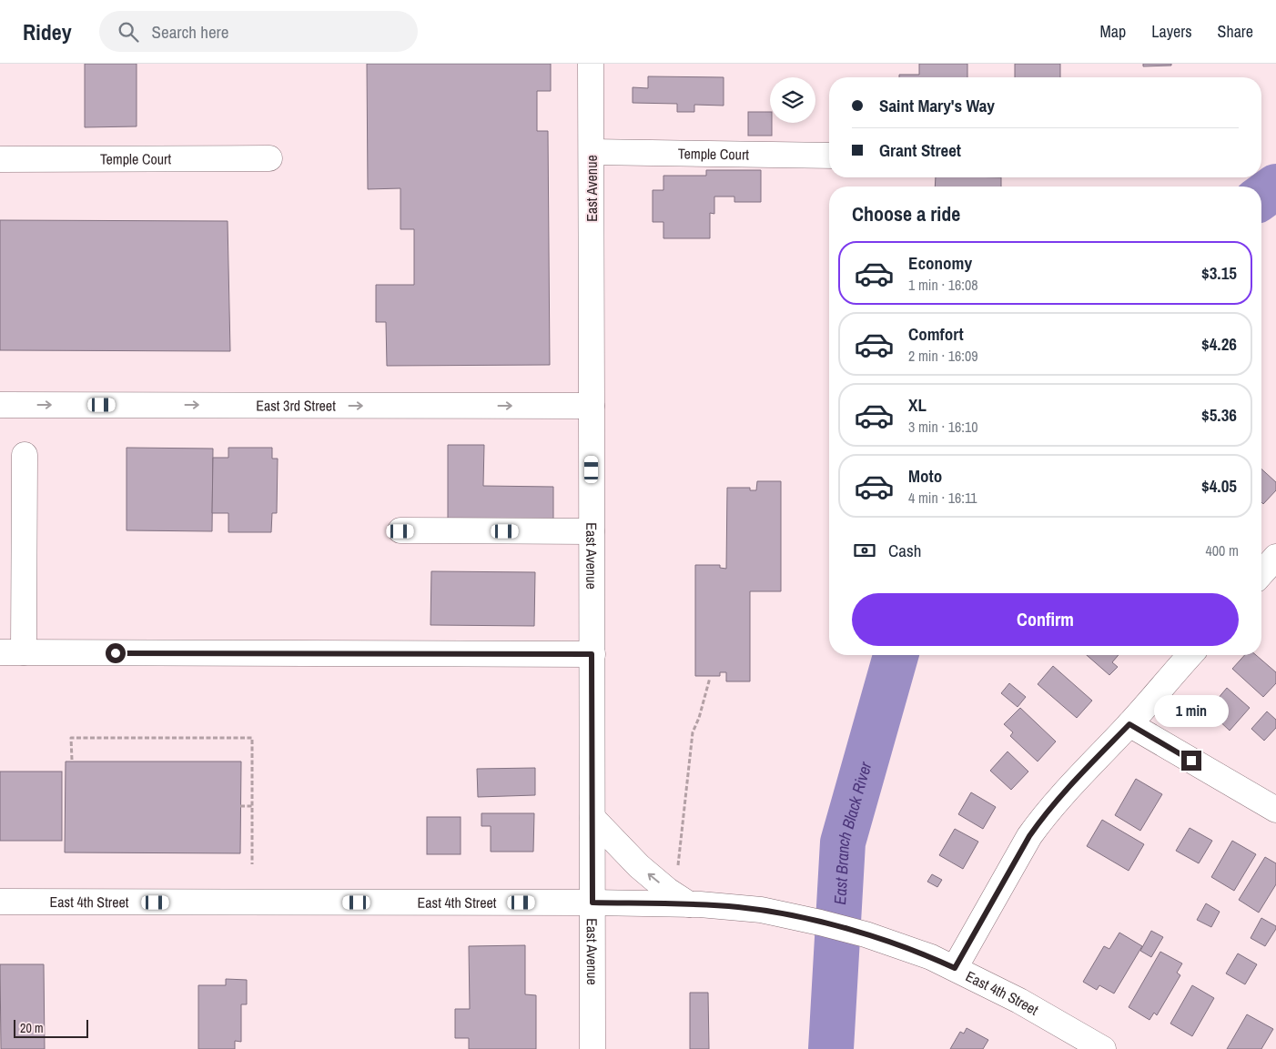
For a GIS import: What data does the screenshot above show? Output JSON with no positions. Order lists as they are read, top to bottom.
{
  "streets": {
    "street": [
      "Temple Court",
      "East Avenue",
      "East 3rd Street",
      "East 4th Street"
    ]
  },
  "crossings": [
    ["Temple Court", "East Avenue"],
    ["East Avenue", "East 3rd Street"],
    ["East Avenue", "East 4th Street"]
  ],
  "water": ["East Branch Black River"],
  "scale_bar": "20 m",
  "page": {
    "header": "Ridey",
    "search": "Search here",
    "nav": ["Map", "Layers", "Share"],
    "banner": ["Saint Mary's Way", "Grant Street"],
    "heading": "Choose a ride",
    "list": [
      {
        "name": "Economy",
        "note": "1 min · 16:08",
        "value": "$3.15"
      },
      {
        "name": "Comfort",
        "note": "2 min · 16:09",
        "value": "$4.26"
      },
      {
        "name": "XL",
        "note": "3 min · 16:10",
        "value": "$5.36"
      },
      {
        "name": "Moto",
        "note": "4 min · 16:11",
        "value": "$4.05"
      }
    ],
    "pay": ["Cash", "400 m"],
    "buttons": "Confirm",
    "bubble": "1 min",
    "scale": "20 m"
  }
}
